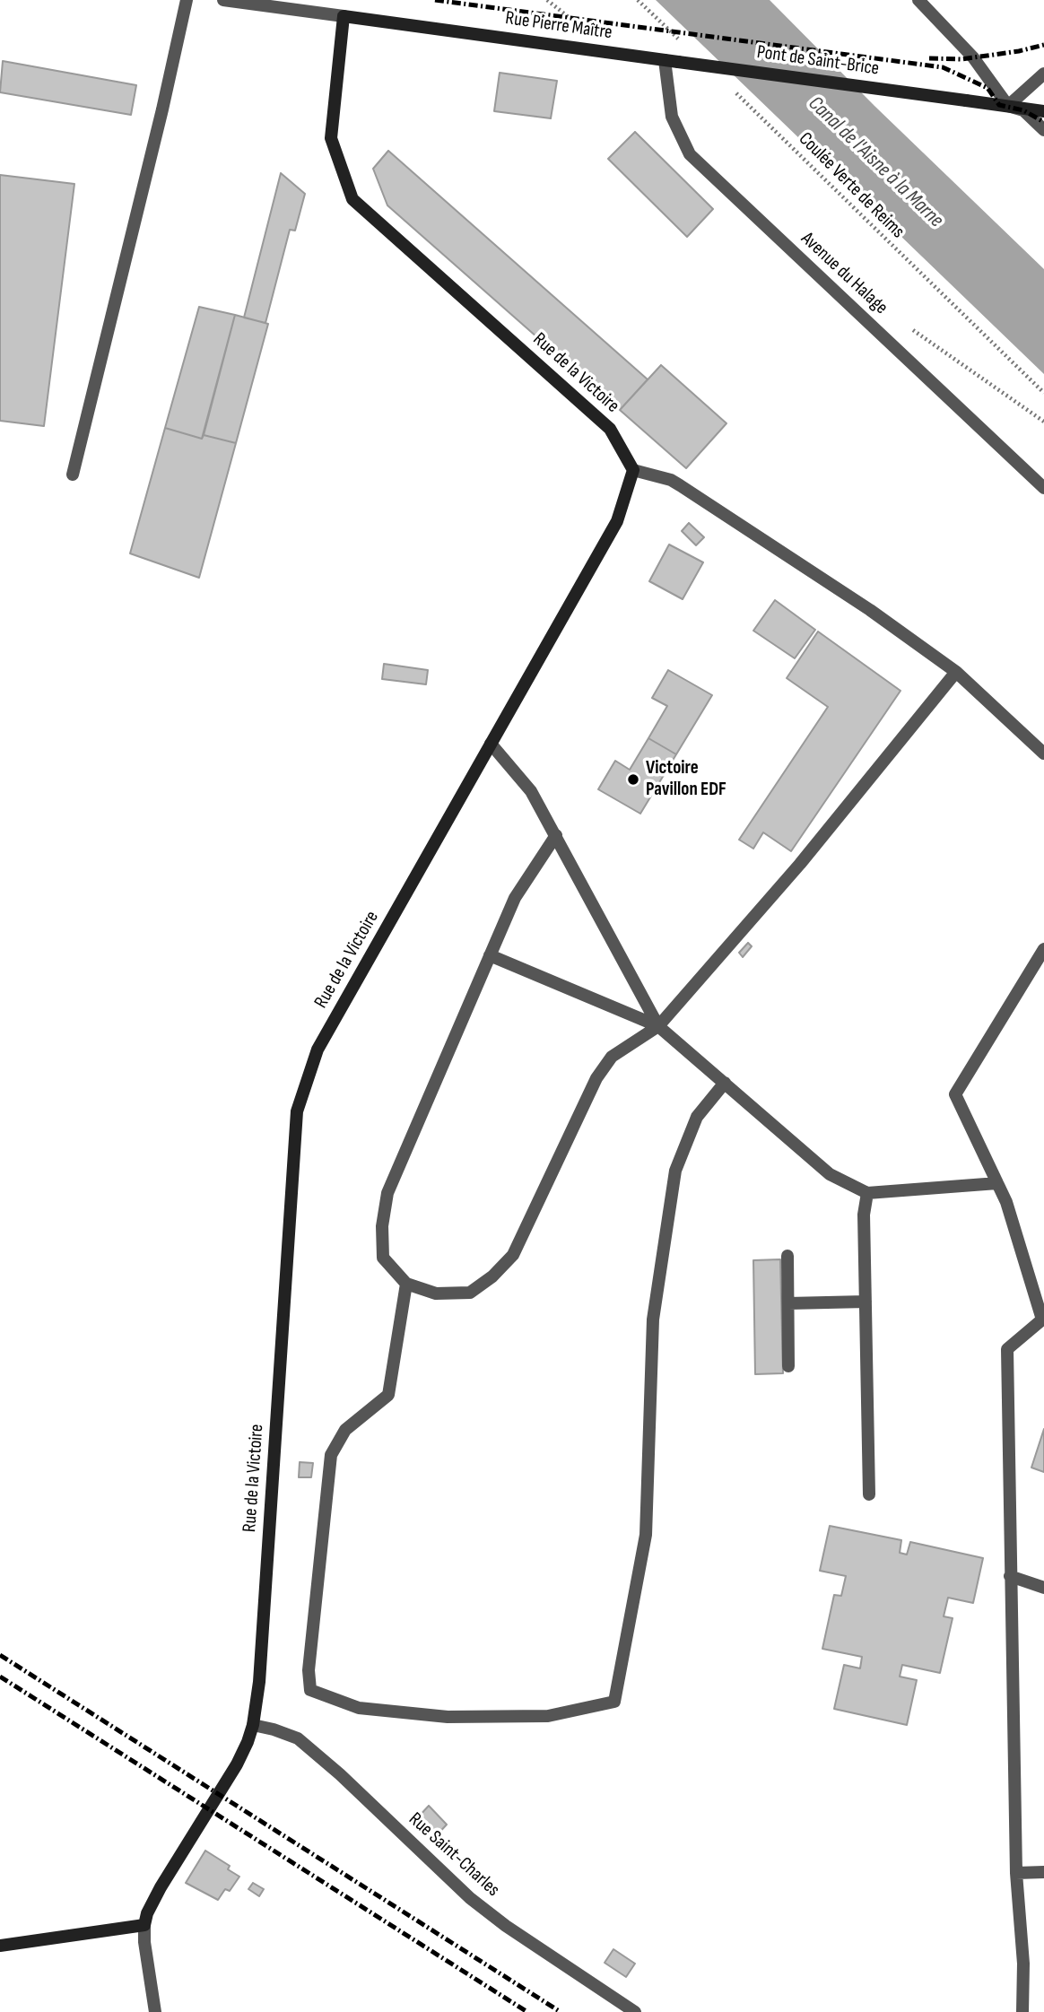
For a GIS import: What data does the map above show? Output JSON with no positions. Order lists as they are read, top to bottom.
{
  "streets": {
    "street": [
      "Rue Pierre Maître",
      "Pont de Saint-Brice",
      "Avenue du Halage",
      "Rue de la Victoire",
      "Rue Saint-Charles"
    ],
    "path": ["Coulée Verte de Reims"]
  },
  "crossings": [
    ["Rue Pierre Maître", "Pont de Saint-Brice"],
    ["Rue Pierre Maître", "Avenue du Halage"],
    ["Rue Pierre Maître", "Rue de la Victoire"],
    ["Pont de Saint-Brice", "Avenue du Halage"],
    ["Rue de la Victoire", "Rue Saint-Charles"]
  ],
  "water": ["Canal de l'Aisne à la Marne"],
  "places": ["Victoire Pavillon EDF"]
}
